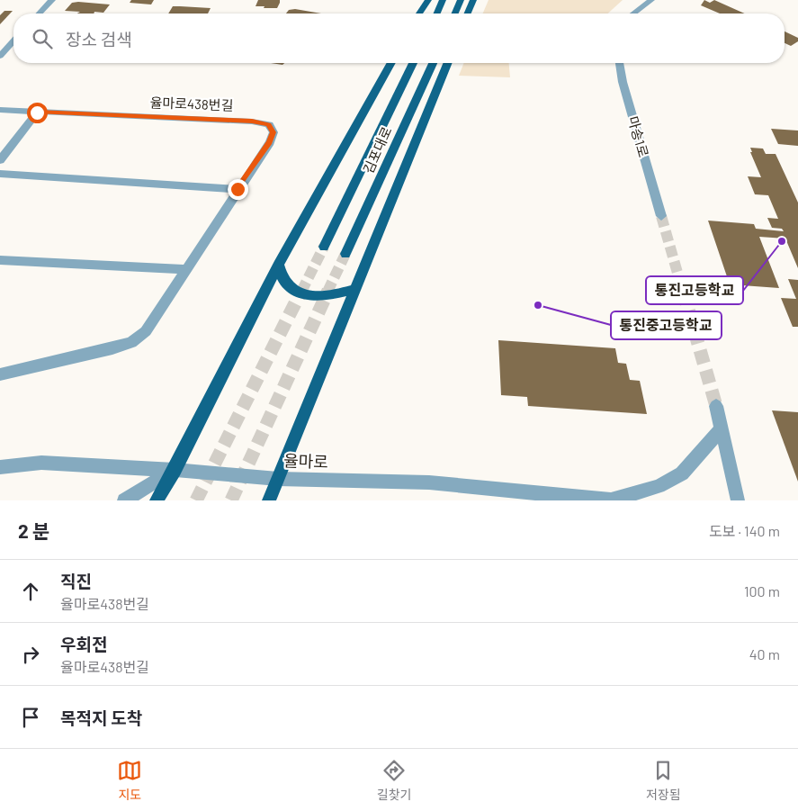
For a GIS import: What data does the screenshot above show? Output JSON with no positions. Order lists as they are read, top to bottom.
{
  "streets": {
    "main road": ["김포대로"],
    "street": ["율마로438번길", "마송1로", "율마로"]
  },
  "places": ["통진고등학교", "통진중고등학교"],
  "page": {
    "search": "장소 검색",
    "heading": ["2 분", "도보 · 140 m"],
    "list": [
      ["직진", "율마로438번길", "100 m"],
      ["우회전", "율마로438번길", "40 m"],
      "목적지 도착"
    ],
    "nav": ["지도", "길찾기", "저장됨"]
  }
}
